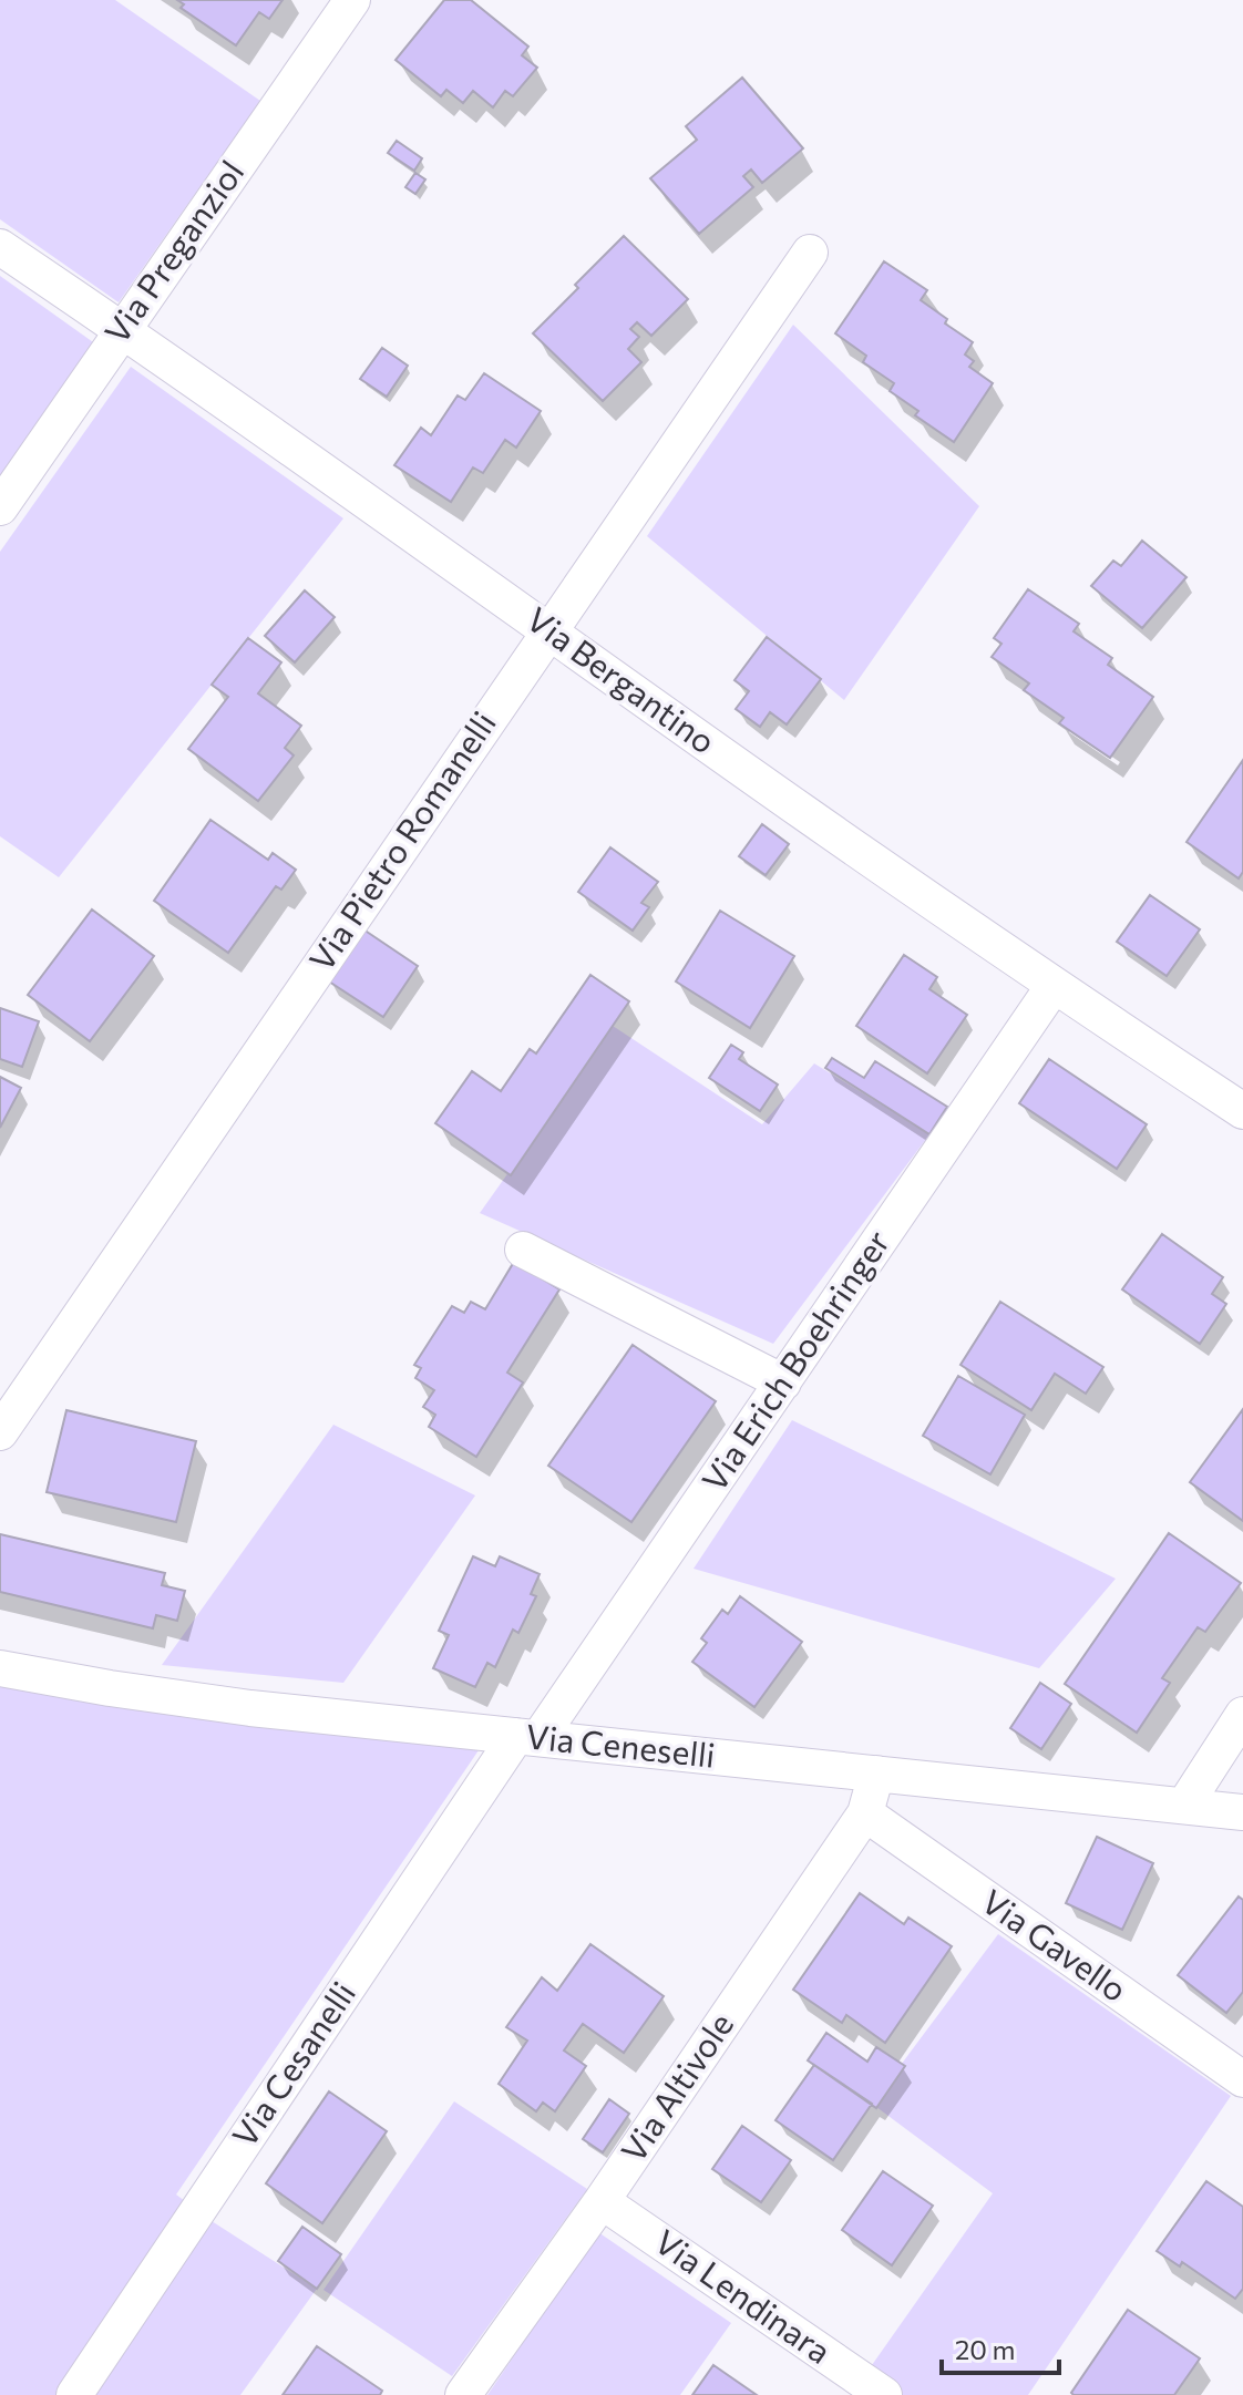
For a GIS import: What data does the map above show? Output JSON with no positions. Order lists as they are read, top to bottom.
{
  "streets": {
    "street": [
      "Via Preganziol",
      "Via Bergantino",
      "Via Pietro Romanelli",
      "Via Erich Boehringer",
      "Via Ceneselli",
      "Via Gavello",
      "Via Cesanelli",
      "Via Altivole",
      "Via Lendinara"
    ]
  },
  "crossings": [
    ["Via Preganziol", "Via Bergantino"],
    ["Via Bergantino", "Via Pietro Romanelli"],
    ["Via Bergantino", "Via Erich Boehringer"],
    ["Via Erich Boehringer", "Via Ceneselli"],
    ["Via Erich Boehringer", "Via Cesanelli"],
    ["Via Ceneselli", "Via Cesanelli"],
    ["Via Ceneselli", "Via Altivole"],
    ["Via Gavello", "Via Altivole"],
    ["Via Altivole", "Via Lendinara"]
  ],
  "scale_bar": "20 m"
}
